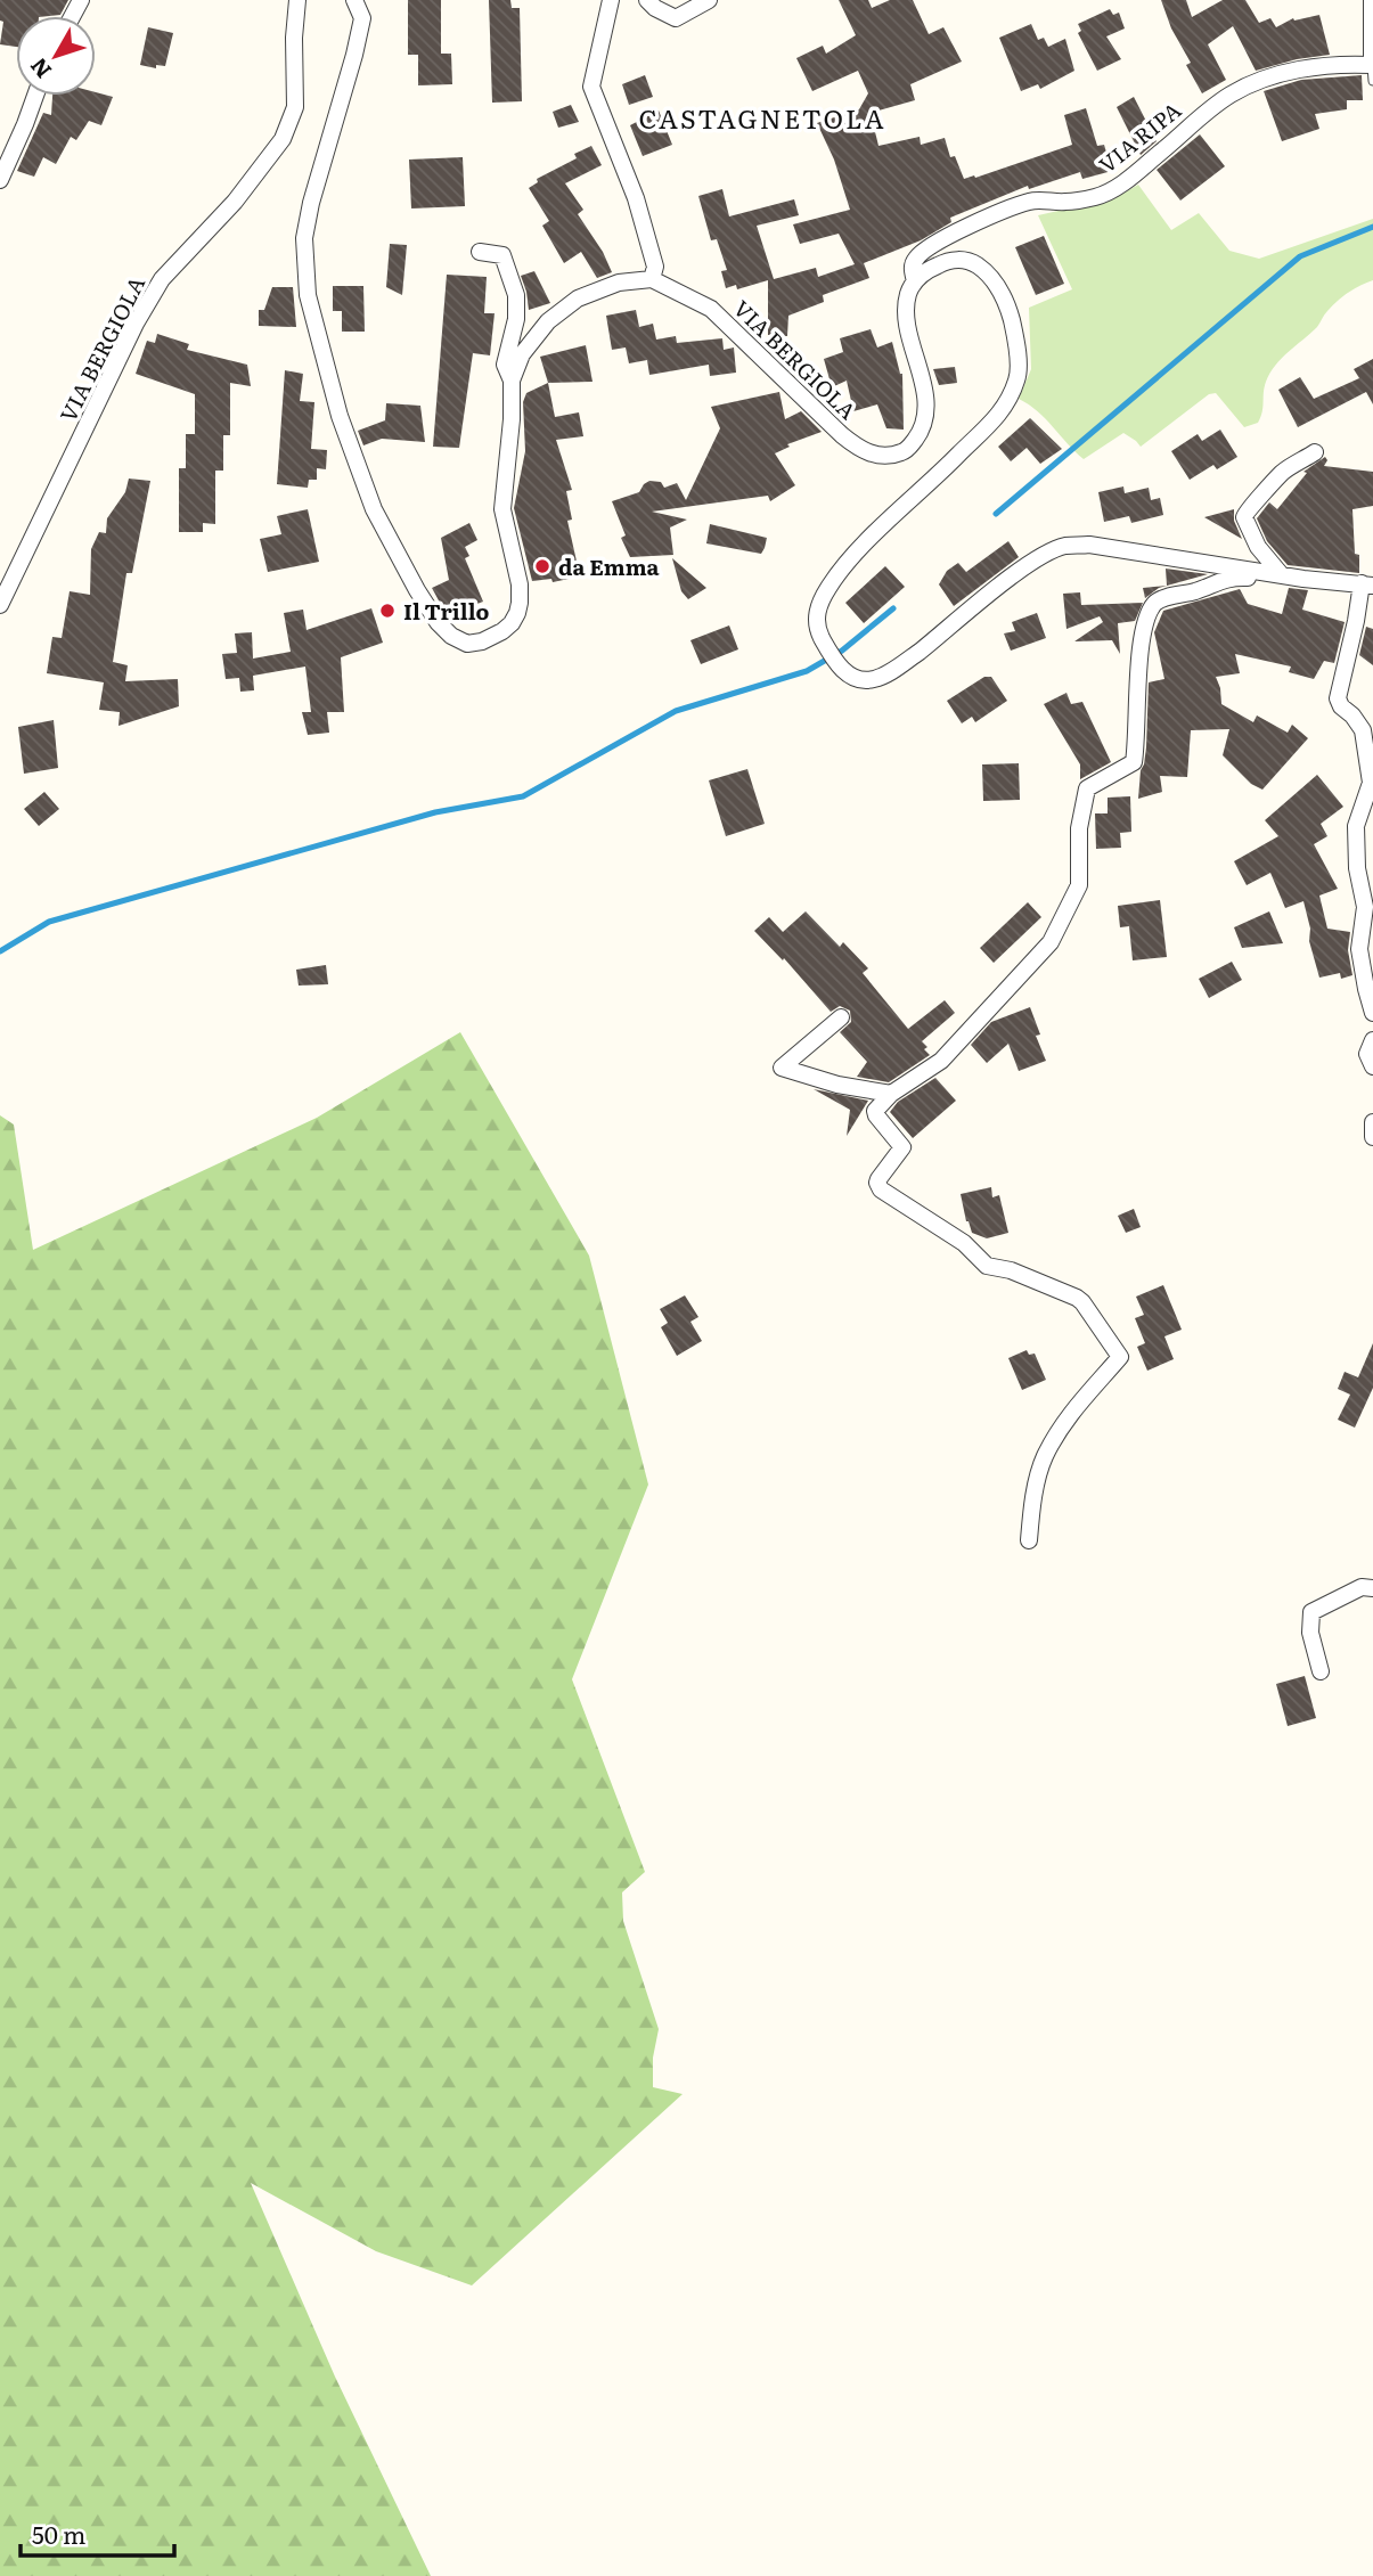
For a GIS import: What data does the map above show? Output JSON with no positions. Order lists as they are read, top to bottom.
{
  "streets": {
    "street": ["VIA RIPA", "VIA BERGIOLA"]
  },
  "crossings": [
    ["VIA RIPA", "VIA BERGIOLA"]
  ],
  "districts": ["CASTAGNETOLA"],
  "places": ["da Emma", "Il Trillo"],
  "scale_bar": "50 m",
  "north": "bottom left"
}
